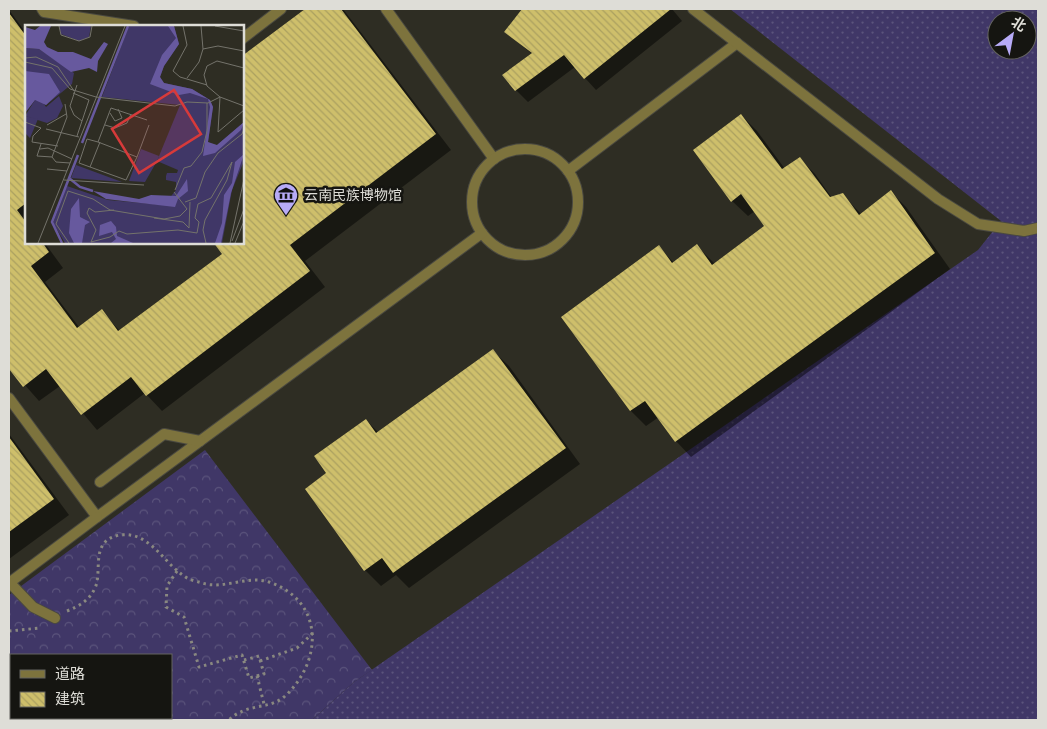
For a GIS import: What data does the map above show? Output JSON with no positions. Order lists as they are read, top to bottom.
{
  "places": {
    "museum": ["云南民族博物馆"]
  },
  "legend": ["道路", "建筑"],
  "north": "top right"
}
